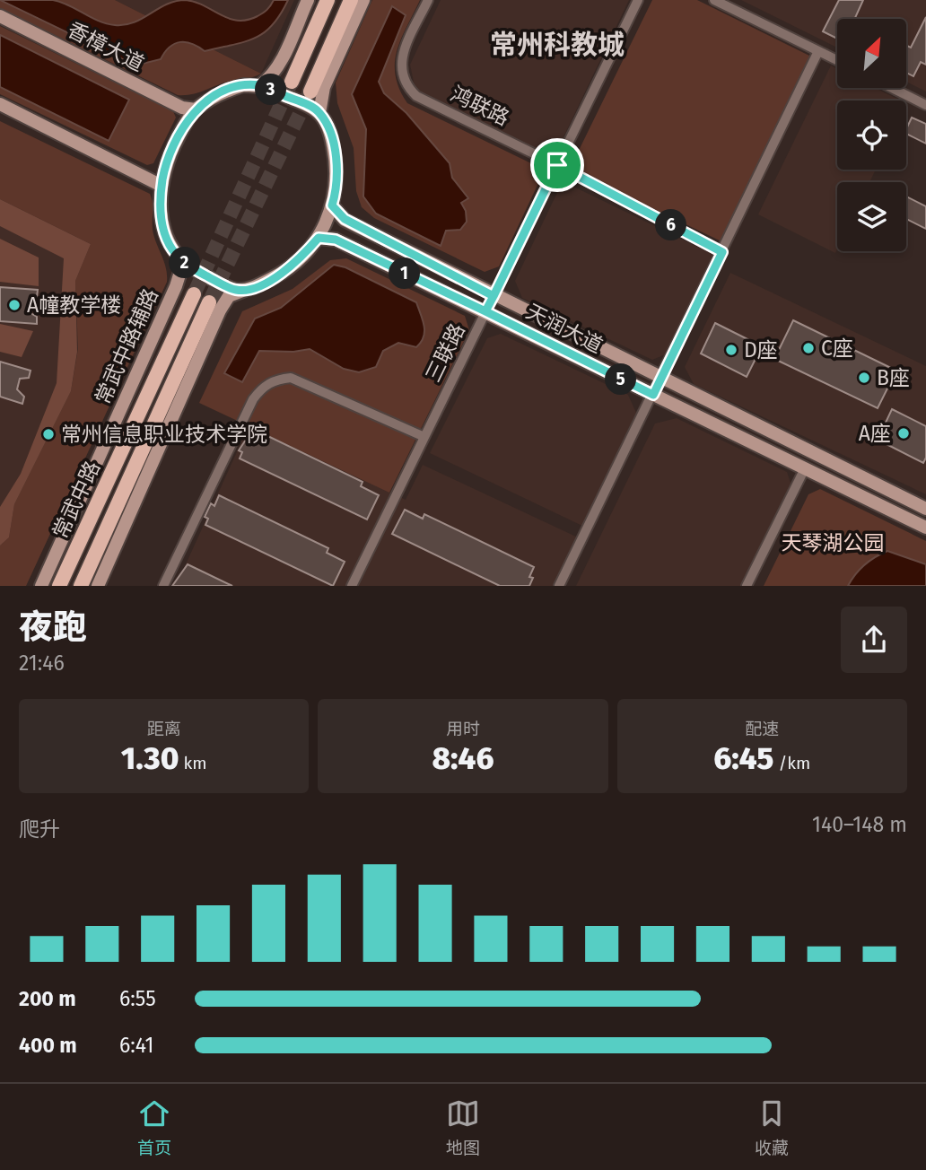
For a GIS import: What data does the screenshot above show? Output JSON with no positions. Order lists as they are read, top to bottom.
{
  "streets": {
    "main road": ["常武中路"],
    "street": [
      "香樟大道",
      "鸿联路",
      "天润大道",
      "常武中路辅路",
      "三联路"
    ]
  },
  "crossings": [
    ["香樟大道", "天润大道"],
    ["香樟大道", "常武中路辅路"],
    ["鸿联路", "三联路"],
    ["天润大道", "常武中路辅路"],
    ["天润大道", "三联路"]
  ],
  "districts": ["常州科教城"],
  "parks": ["天琴湖公园"],
  "places": [
    "A幢教学楼",
    "C座",
    "D座",
    "B座",
    "A座",
    "常州信息职业技术学院"
  ],
  "north": "top right",
  "page": {
    "pins": [
      "3",
      "6",
      "2",
      "1",
      "5"
    ],
    "heading": ["夜跑", "21:46"],
    "stats": [
      ["距离", "1.30 km"],
      ["用时", "8:46"],
      ["配速", "6:45 /km"]
    ],
    "chart": ["爬升", "140–148 m"],
    "list": [
      {
        "name": "200 m",
        "note": "6:55"
      },
      {
        "name": "400 m",
        "note": "6:41"
      }
    ],
    "tabs": ["首页", "地图", "收藏"]
  }
}
